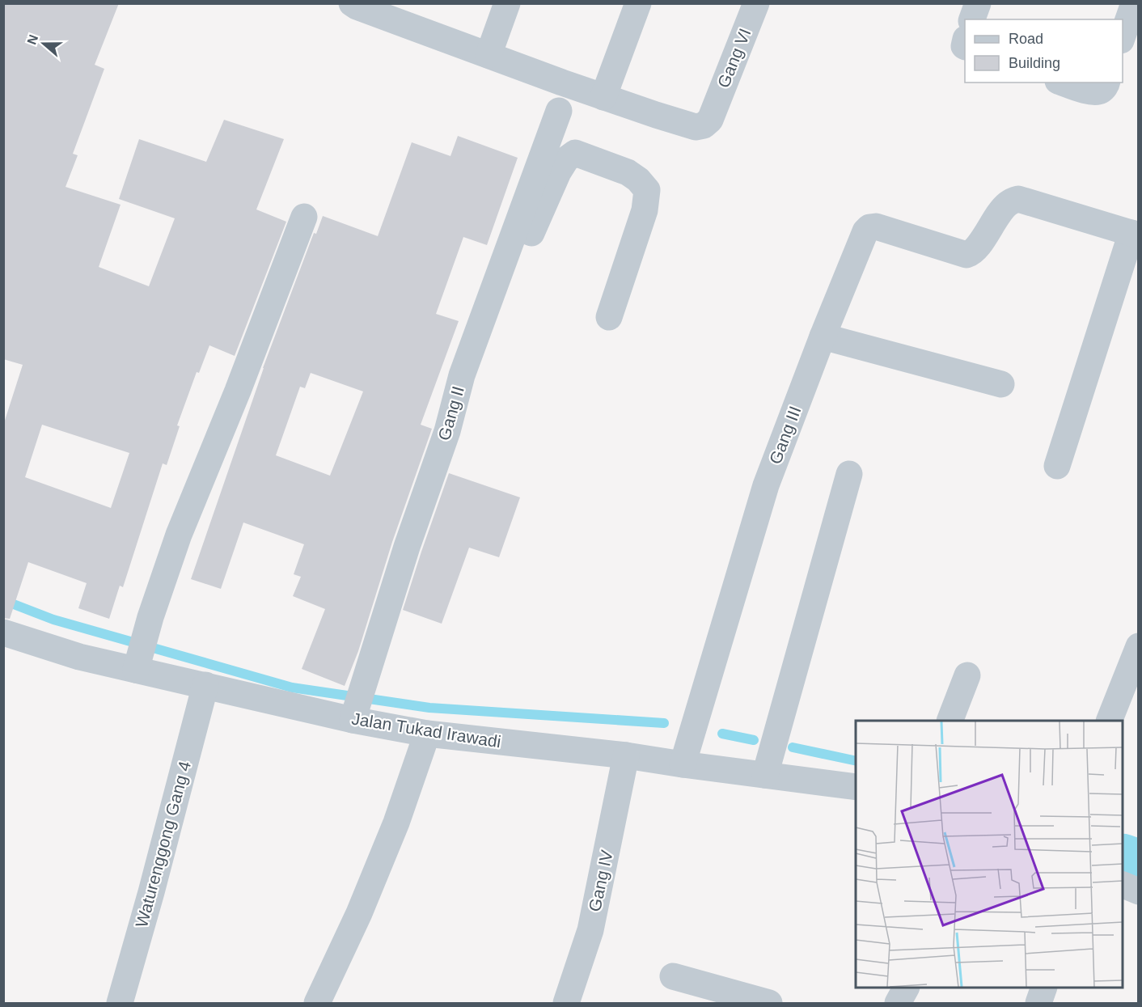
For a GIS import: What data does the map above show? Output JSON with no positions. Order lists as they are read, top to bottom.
{
  "streets": {
    "street": [
      "Gang VI",
      "Gang II",
      "Gang III",
      "Jalan Tukad Irawadi",
      "Waturenggong Gang 4",
      "Gang IV"
    ]
  },
  "crossings": [
    ["Gang II", "Jalan Tukad Irawadi"],
    ["Gang III", "Jalan Tukad Irawadi"],
    ["Jalan Tukad Irawadi", "Waturenggong Gang 4"],
    ["Jalan Tukad Irawadi", "Gang IV"]
  ],
  "legend": ["Road", "Building"],
  "north": "left"
}
